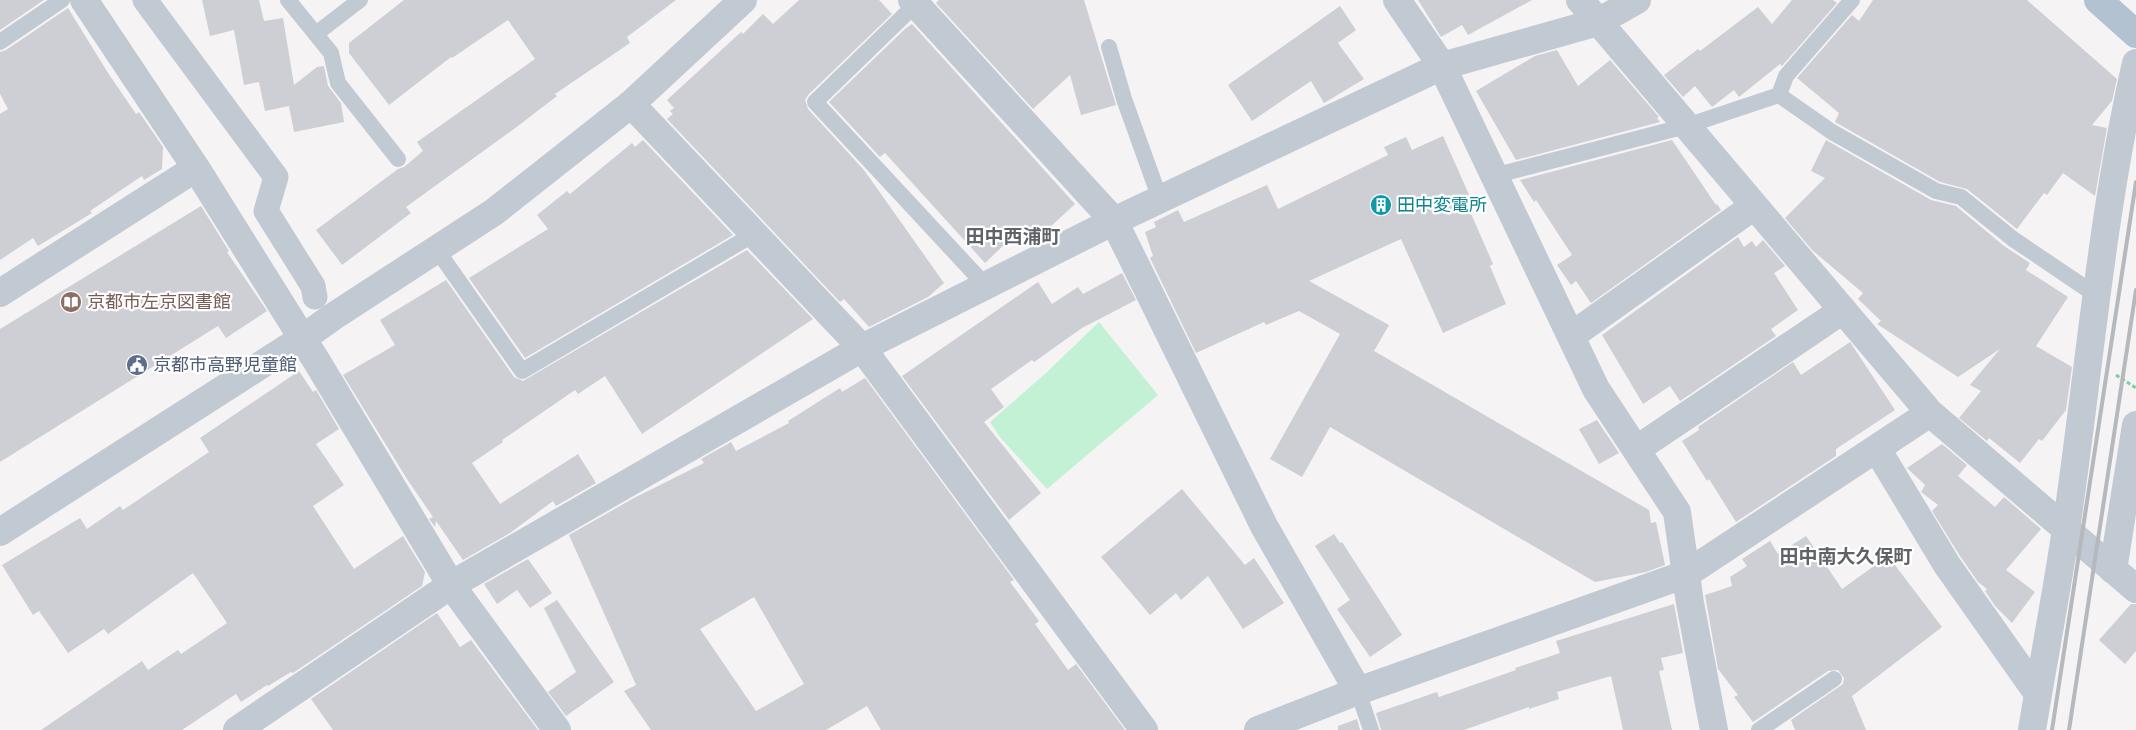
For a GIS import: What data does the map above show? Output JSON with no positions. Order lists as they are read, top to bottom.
{
  "districts": ["田中西浦町", "田中南大久保町"],
  "places": {
    "building": ["田中変電所"],
    "library": ["京都市左京図書館"],
    "public building": ["京都市高野児童館"]
  }
}
